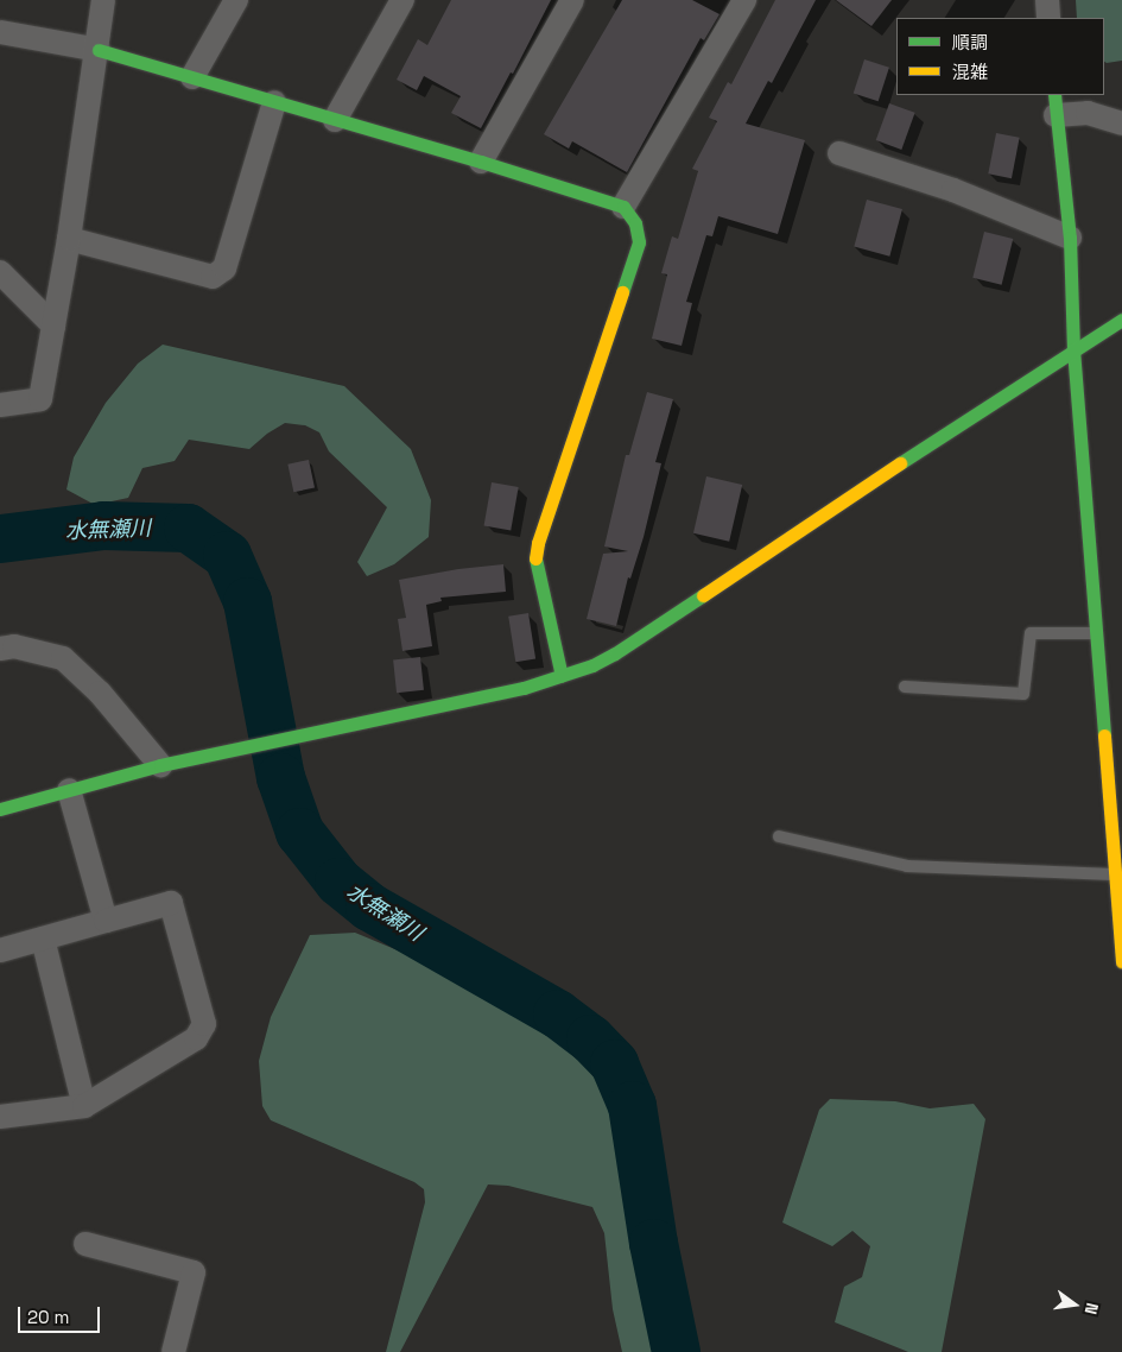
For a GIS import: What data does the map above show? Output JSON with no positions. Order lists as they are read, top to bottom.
{
  "water": ["水無瀬川"],
  "legend": ["順調", "混雑"],
  "scale_bar": "20 m",
  "north": "right"
}
